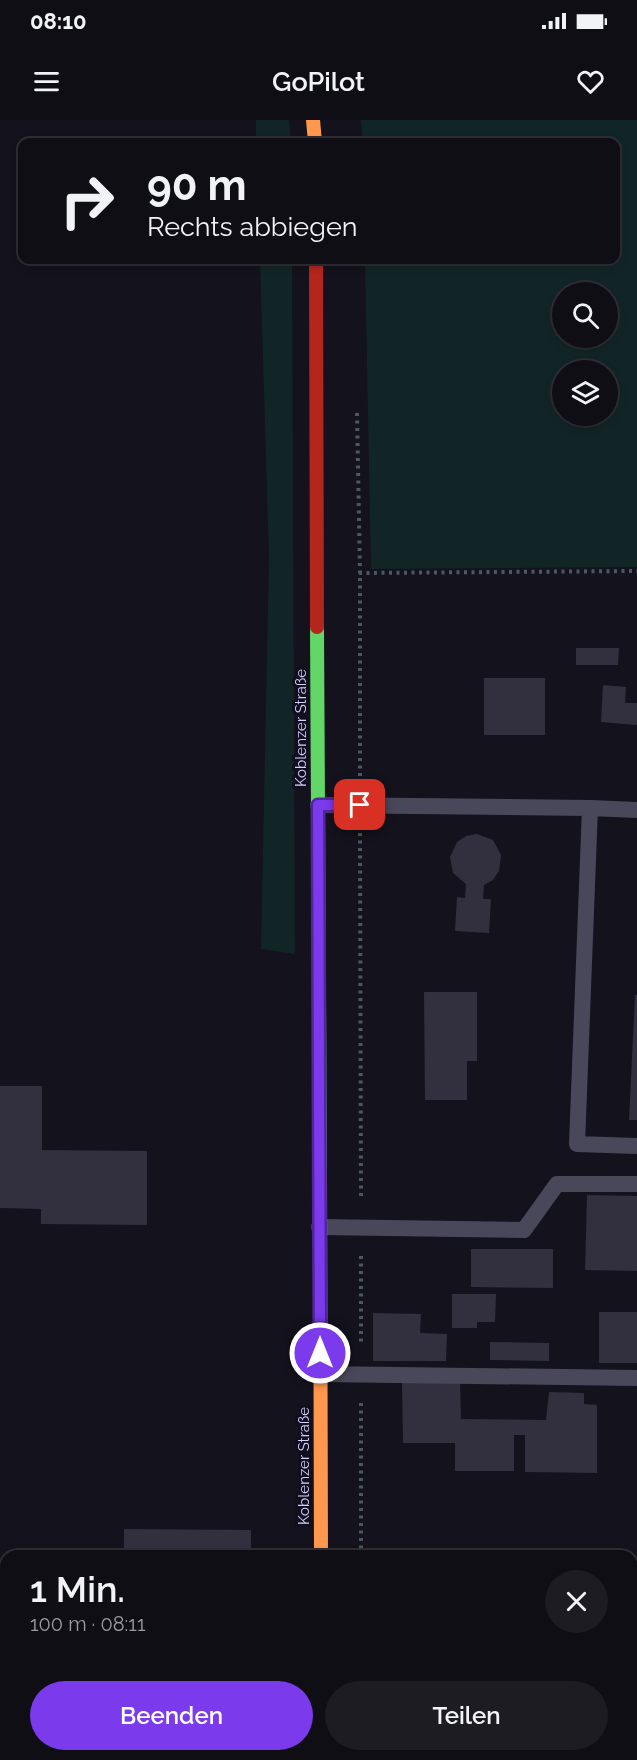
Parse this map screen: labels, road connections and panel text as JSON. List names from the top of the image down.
{
  "streets": {
    "main road": ["Koblenzer Straße"]
  },
  "page": {
    "status": "08:10",
    "header": "GoPilot",
    "turn": ["90 m", "Rechts abbiegen"],
    "heading": ["1 Min.", "100 m · 08:11"],
    "buttons": ["Beenden", "Teilen"]
  }
}
